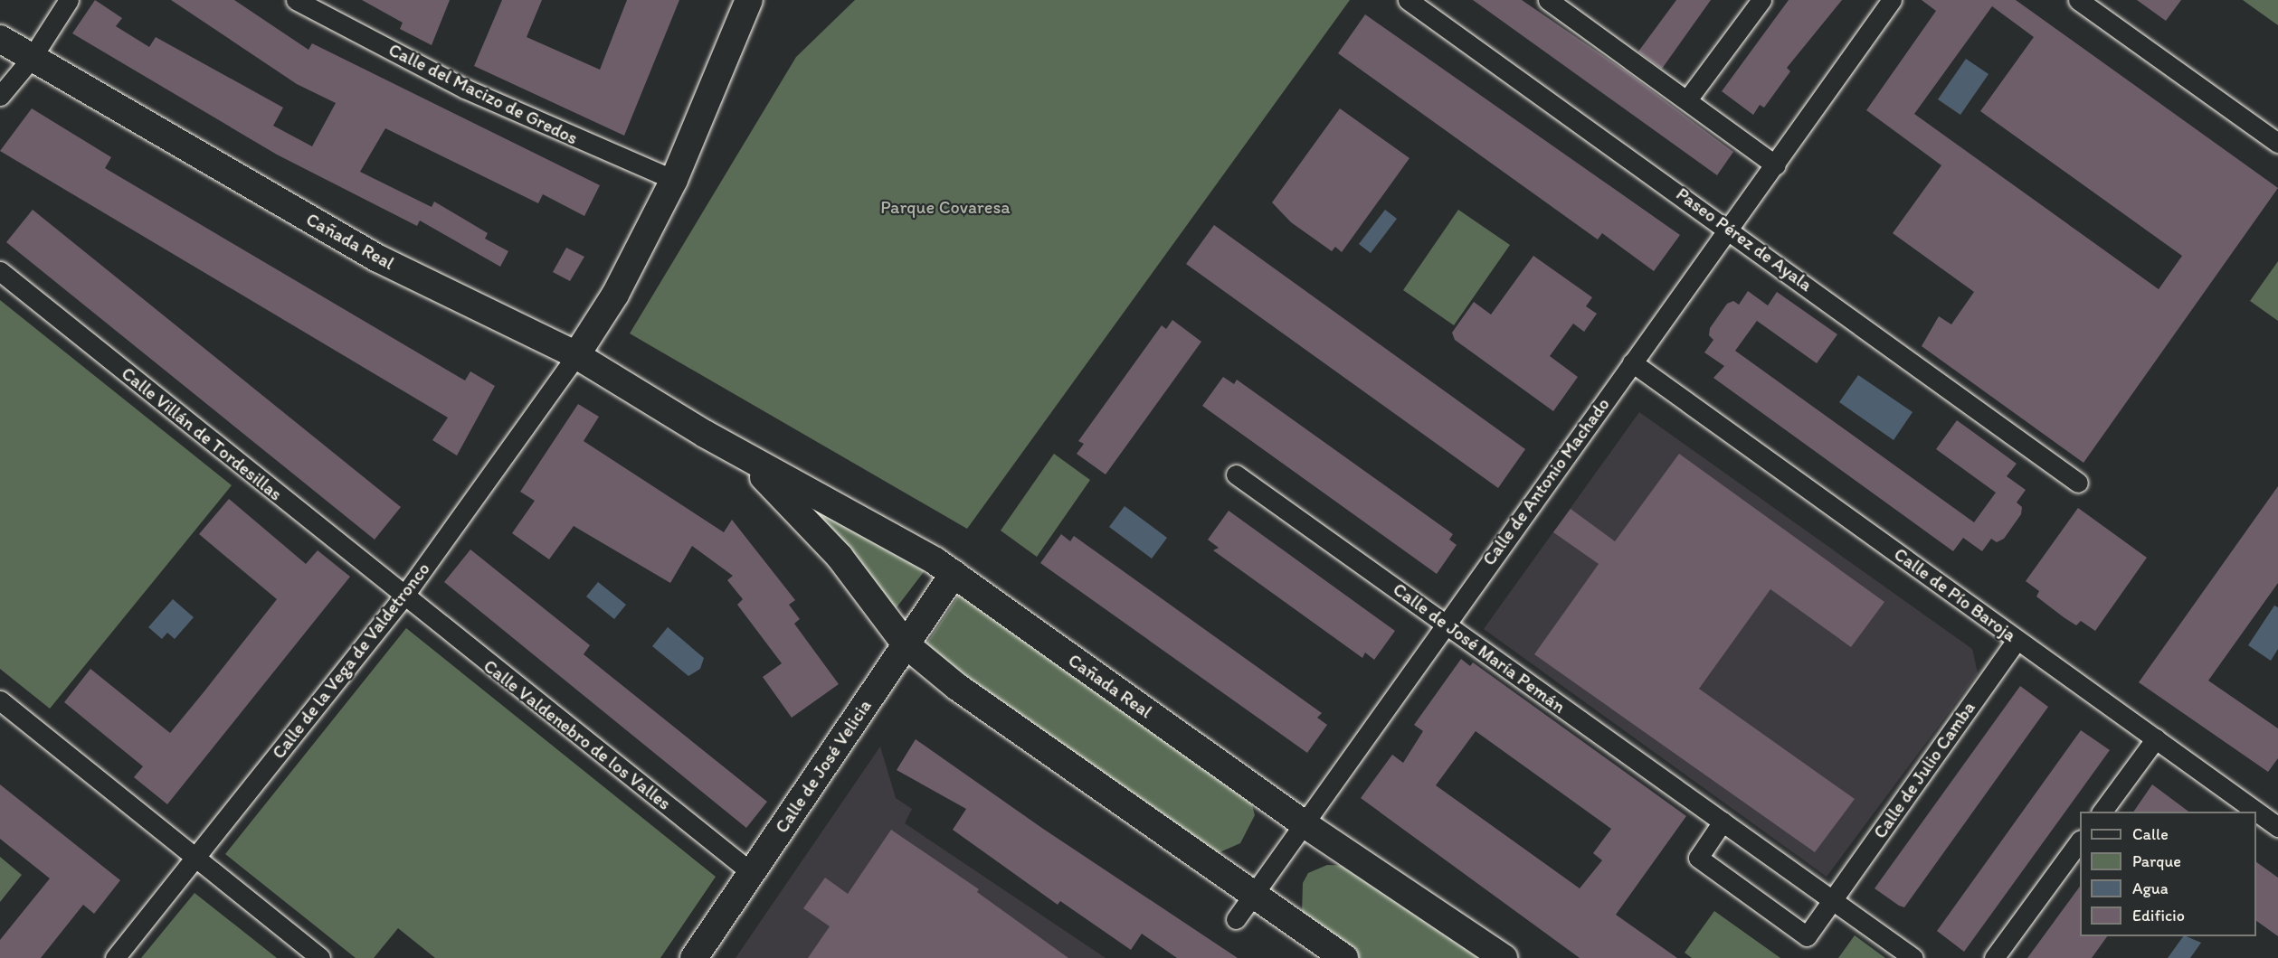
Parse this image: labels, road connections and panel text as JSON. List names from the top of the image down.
{
  "streets": {
    "street": [
      "Calle del Macizo de Gredos",
      "Paseo Pérez de Ayala",
      "Cañada Real",
      "Calle Villán de Tordesillas",
      "Calle de Antonio Machado",
      "Calle de Pío Baroja",
      "Calle de José María Pemán",
      "Calle de la Vega de Valdetronco",
      "Calle Valdenebro de los Valles",
      "Calle de José Velicia",
      "Calle de Julio Camba"
    ]
  },
  "crossings": [
    ["Paseo Pérez de Ayala", "Calle de Antonio Machado"],
    ["Cañada Real", "Calle de Antonio Machado"],
    ["Cañada Real", "Calle de la Vega de Valdetronco"],
    ["Cañada Real", "Calle de José Velicia"],
    ["Calle Villán de Tordesillas", "Calle de la Vega de Valdetronco"],
    ["Calle Villán de Tordesillas", "Calle Valdenebro de los Valles"],
    ["Calle de Antonio Machado", "Calle de Pío Baroja"],
    ["Calle de Antonio Machado", "Calle de José María Pemán"],
    ["Calle de Pío Baroja", "Calle de Julio Camba"],
    ["Calle de José María Pemán", "Calle de Julio Camba"],
    ["Calle de la Vega de Valdetronco", "Calle Valdenebro de los Valles"],
    ["Calle Valdenebro de los Valles", "Calle de José Velicia"]
  ],
  "parks": ["Parque Covaresa"],
  "legend": [
    "Calle",
    "Parque",
    "Agua",
    "Edificio"
  ]
}
